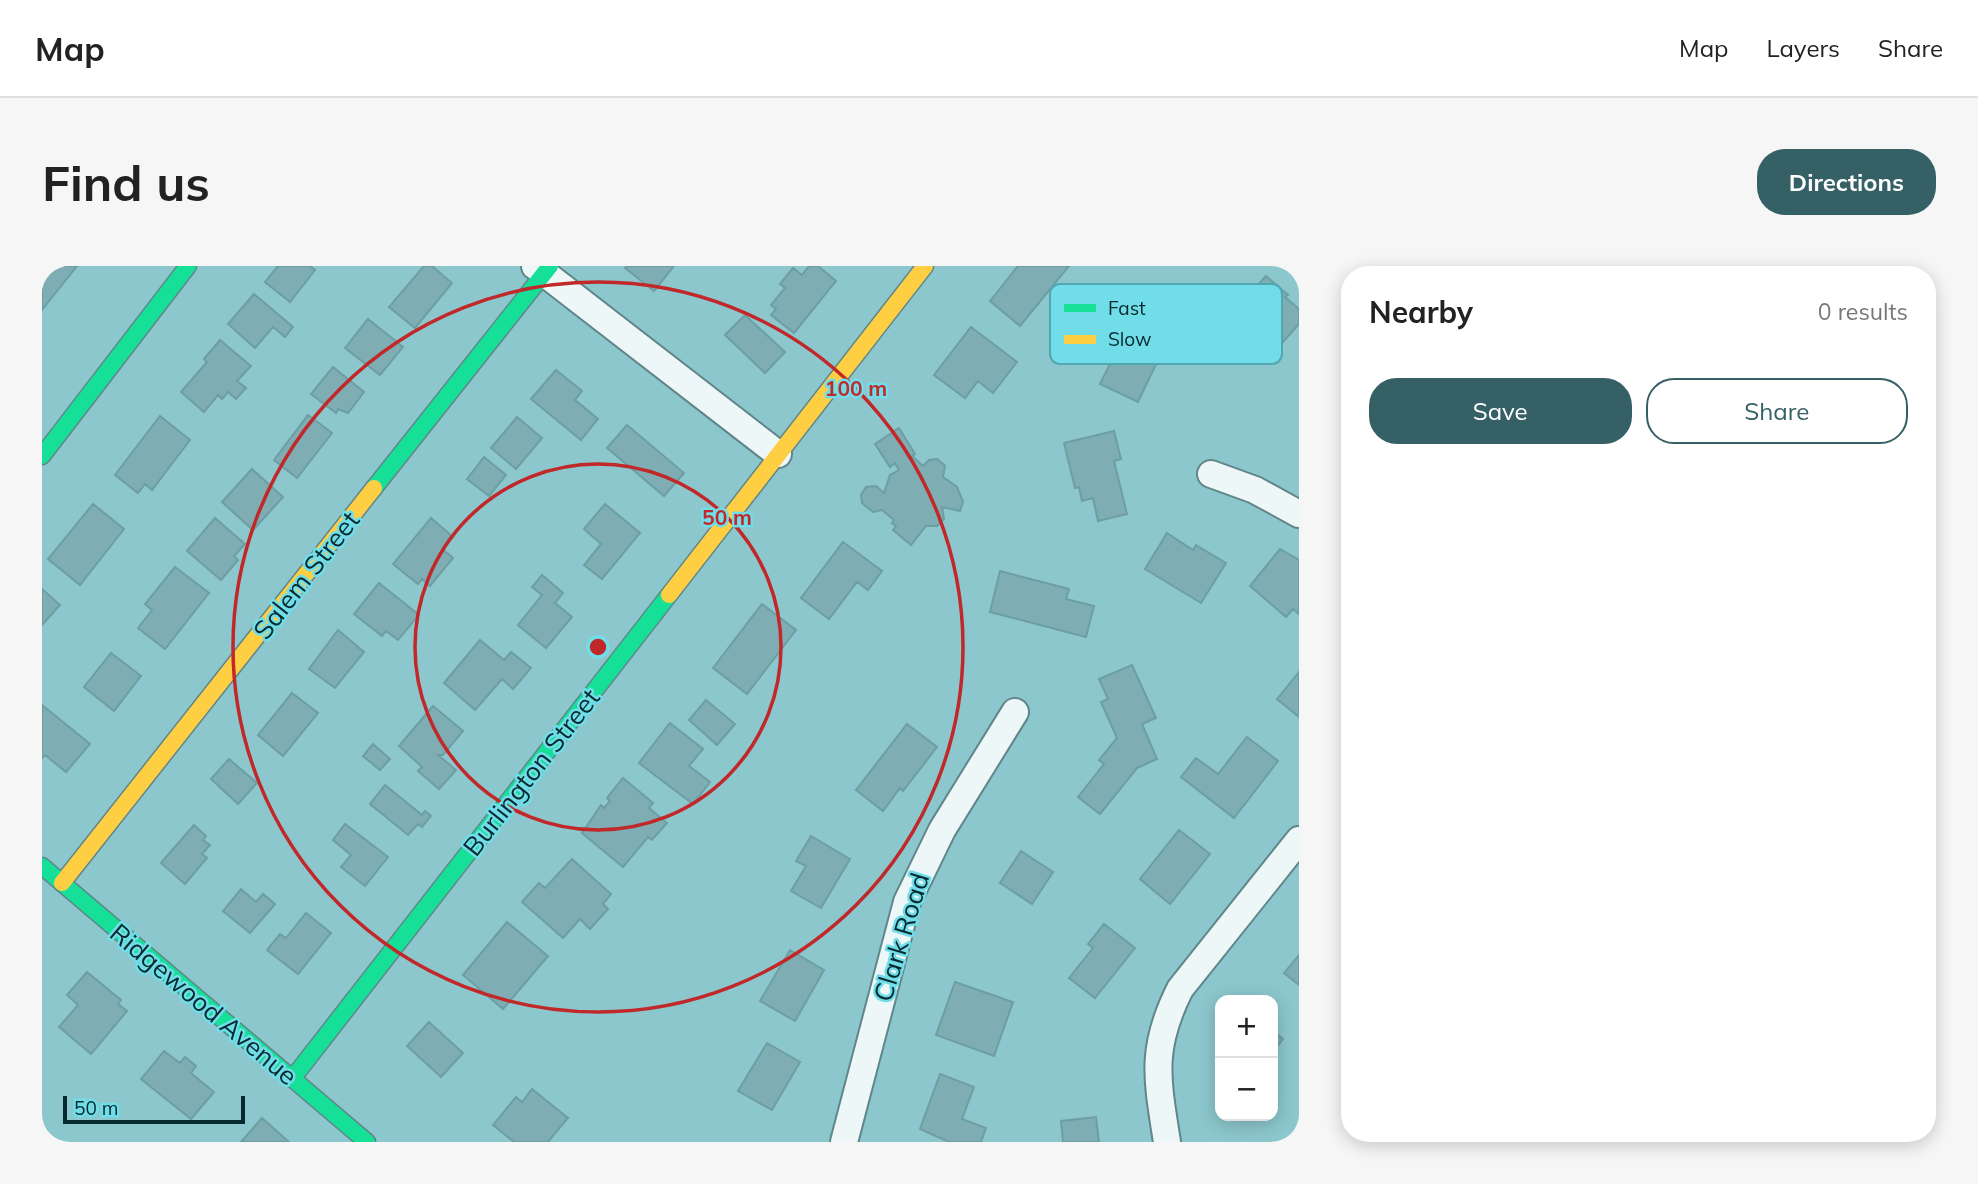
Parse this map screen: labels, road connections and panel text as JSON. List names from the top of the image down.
{
  "streets": {
    "street": [
      "Salem Street",
      "Burlington Street",
      "Clark Road",
      "Ridgewood Avenue"
    ]
  },
  "crossings": [
    ["Salem Street", "Ridgewood Avenue"],
    ["Burlington Street", "Ridgewood Avenue"]
  ],
  "legend": ["Fast", "Slow"],
  "scale_bar": "50 m",
  "page": {
    "header": "Map",
    "nav": ["Map", "Layers", "Share"],
    "buttons": [
      "Directions",
      ["Save", "Share"]
    ],
    "title": "Find us",
    "heading": ["Nearby", "0 results"],
    "map_buttons": ["+", "−"],
    "scale": "50 m"
  },
  "rings": ["100 m", "50 m"]
}
